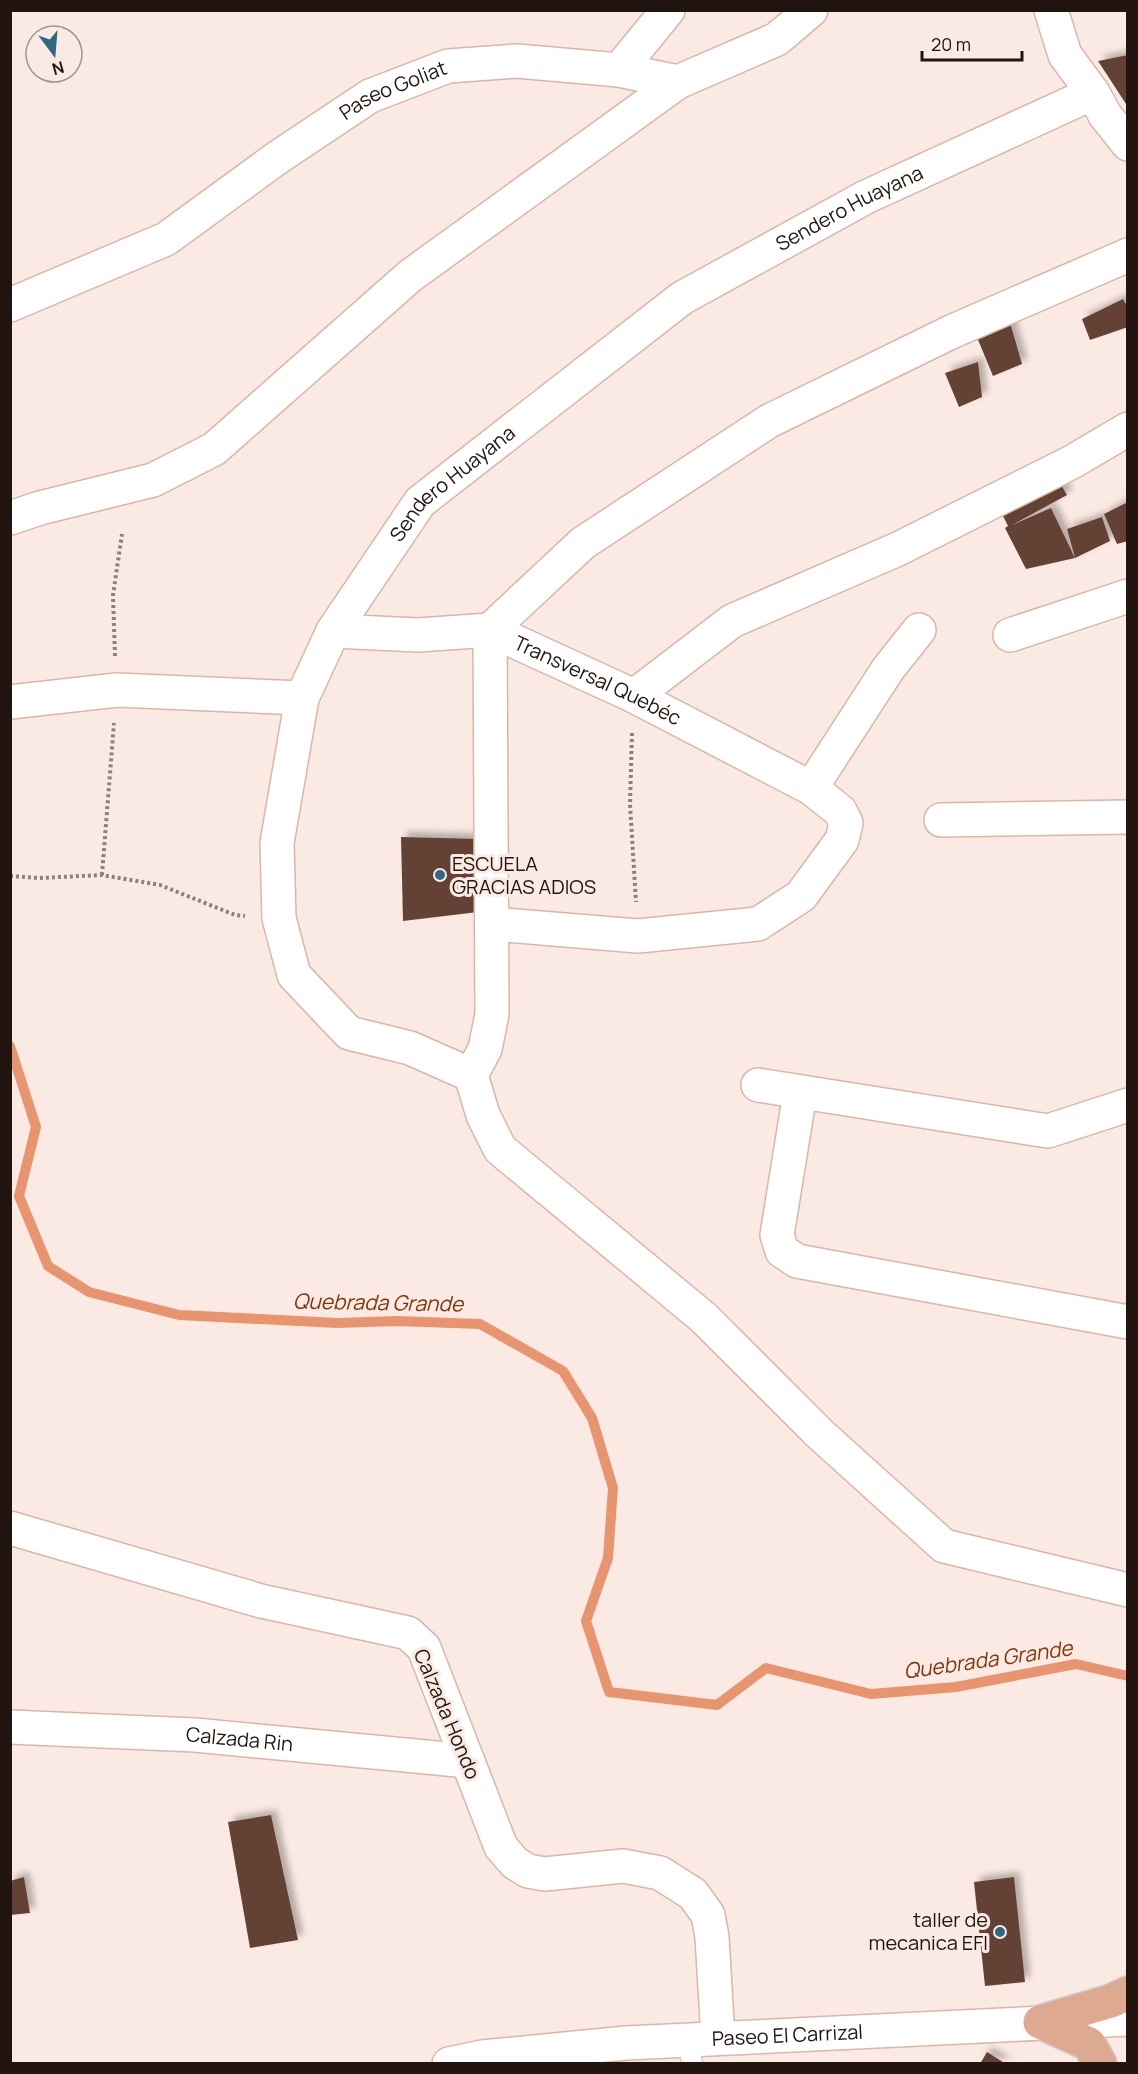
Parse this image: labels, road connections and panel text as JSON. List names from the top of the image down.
{
  "streets": {
    "street": [
      "Paseo Goliat",
      "Sendero Huayana",
      "Transversal Quebéc",
      "Calzada Hondo",
      "Calzada Rin",
      "Paseo El Carrizal"
    ]
  },
  "crossings": [
    ["Sendero Huayana", "Transversal Quebéc"],
    ["Calzada Hondo", "Calzada Rin"],
    ["Calzada Hondo", "Paseo El Carrizal"]
  ],
  "water": ["Quebrada Grande"],
  "places": ["ESCUELA GRACIAS ADIOS", "taller de mecanica EFI"],
  "scale_bar": "20 m",
  "north": "bottom"
}
